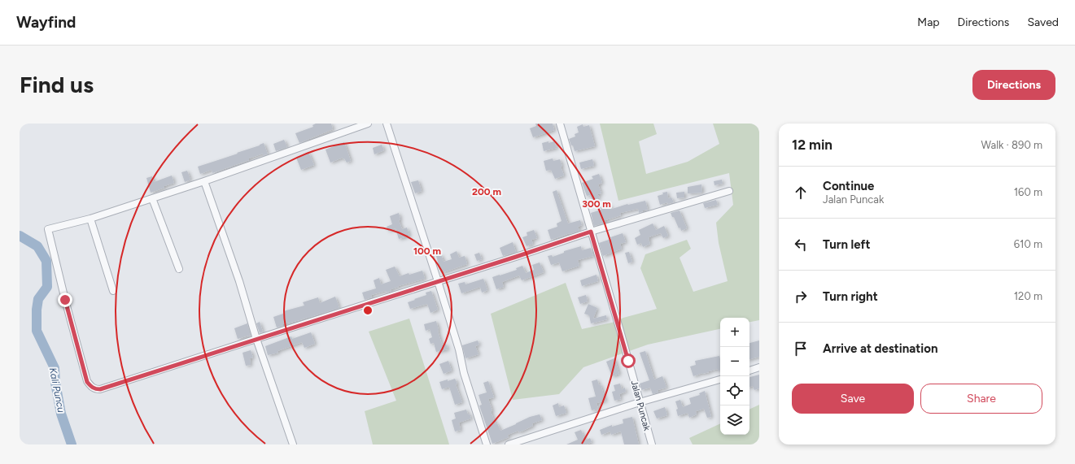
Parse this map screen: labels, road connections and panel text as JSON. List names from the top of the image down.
{
  "streets": {
    "street": ["Jalan Puncak"]
  },
  "water": ["Kali Puncu"],
  "page": {
    "header": "Wayfind",
    "nav": ["Map", "Directions", "Saved"],
    "buttons": [
      "Directions",
      ["Save", "Share"]
    ],
    "title": "Find us",
    "heading": ["12 min", "Walk · 890 m"],
    "list": [
      ["Continue", "Jalan Puncak", "160 m"],
      ["Turn left", "610 m"],
      ["Turn right", "120 m"],
      "Arrive at destination"
    ],
    "map_buttons": ["+", "−"]
  },
  "rings": ["200 m", "300 m", "100 m"]
}
